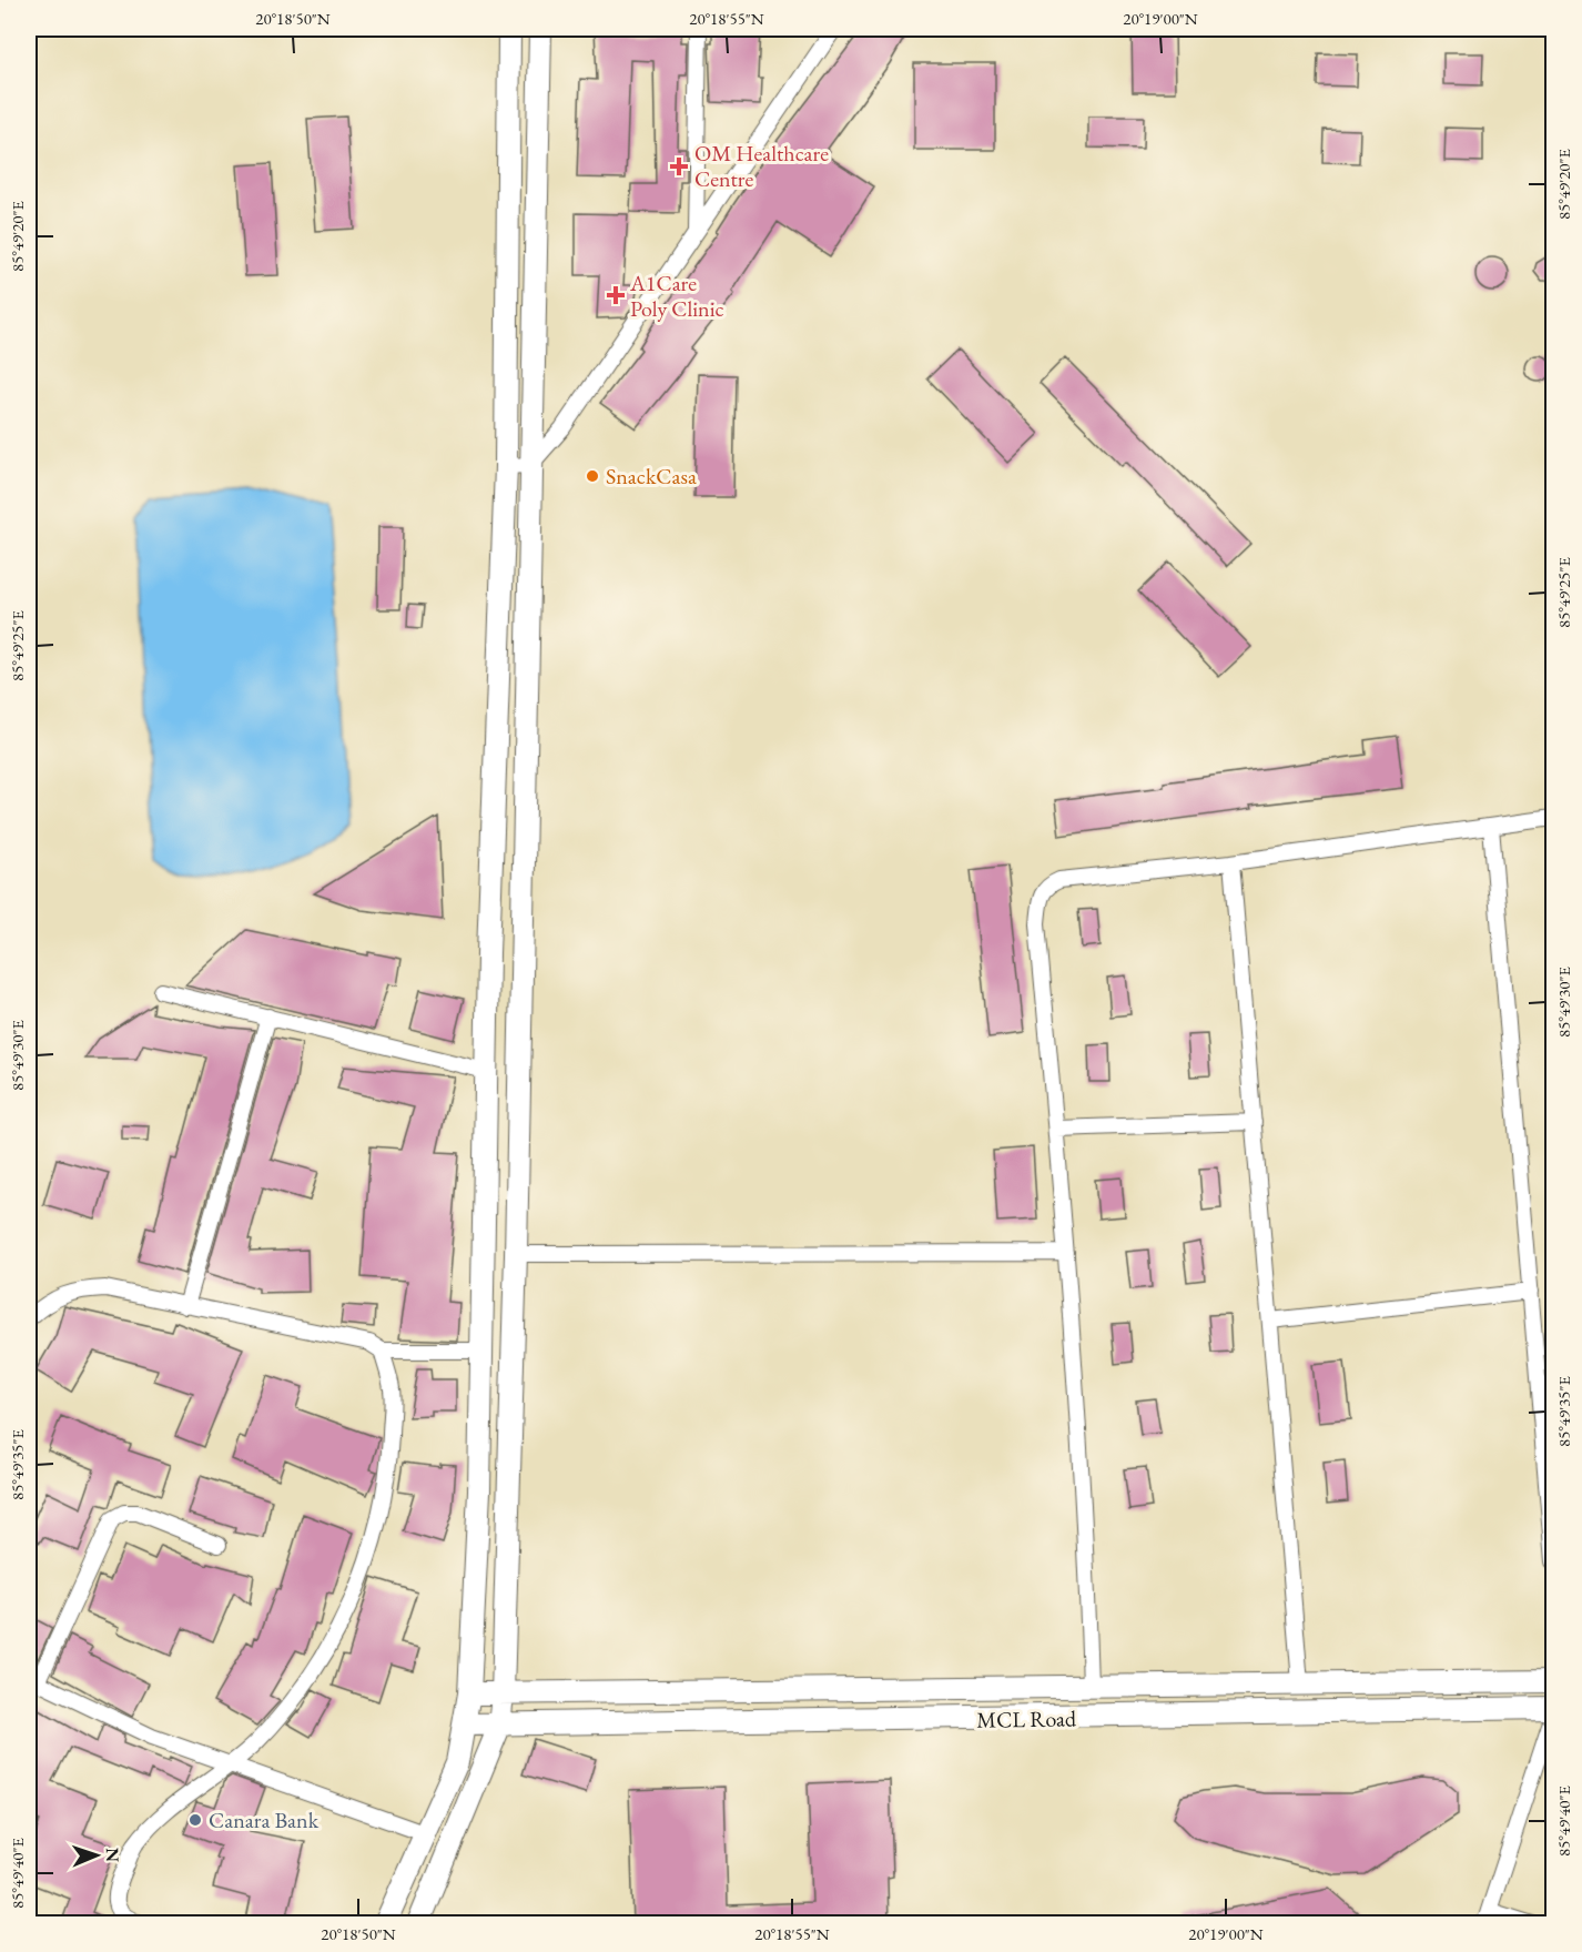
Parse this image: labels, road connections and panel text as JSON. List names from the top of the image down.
{
  "streets": {
    "main road": ["MCL Road"]
  },
  "places": {
    "health": ["OM Healthcare Centre", "A1Care Poly Clinic"],
    "other": ["SnackCasa", "Canara Bank"]
  },
  "north": "right",
  "coordinates": [
    "20°18'50\"N",
    "20°18'55\"N",
    "20°19'00\"N",
    "85°49'20\"E",
    "85°49'25\"E",
    "85°49'30\"E",
    "85°49'35\"E",
    "85°49'40\"E"
  ]
}
